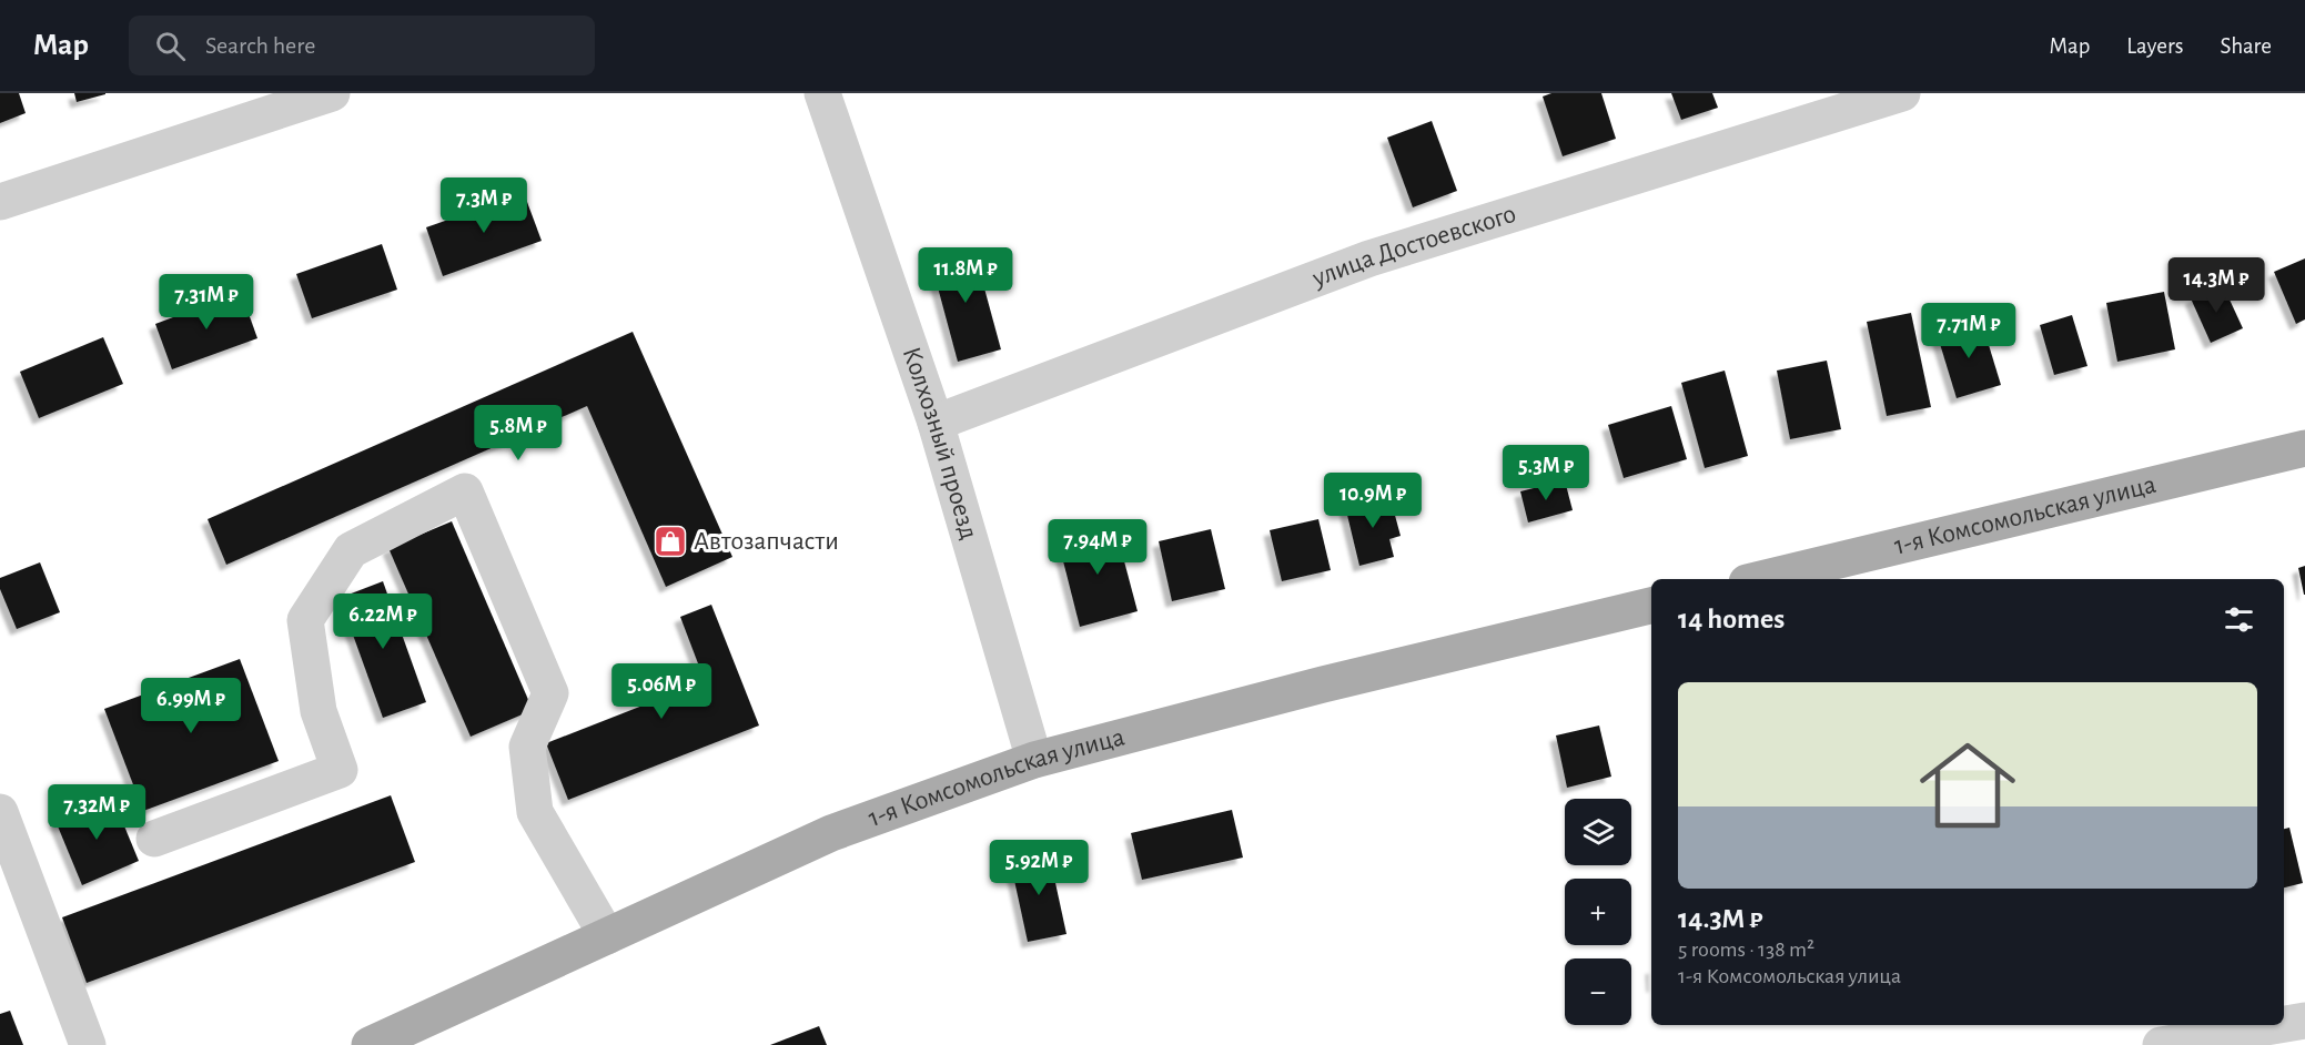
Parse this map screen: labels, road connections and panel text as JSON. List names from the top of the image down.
{
  "streets": {
    "main road": ["1-я Комсомольская улица"],
    "street": ["улица Достоевского", "Колхозный проезд"]
  },
  "crossings": [
    ["улица Достоевского", "Колхозный проезд"],
    ["Колхозный проезд", "1-я Комсомольская улица"]
  ],
  "places": {
    "shop": ["Автозапчасти"]
  },
  "page": {
    "header": "Map",
    "search": "Search here",
    "nav": ["Map", "Layers", "Share"],
    "price": [
      "7.3M ₽",
      "11.8M ₽",
      "14.3M ₽",
      "7.31M ₽",
      "7.71M ₽",
      "5.8M ₽",
      "5.3M ₽",
      "10.9M ₽",
      "7.94M ₽",
      "6.22M ₽",
      "5.06M ₽",
      "6.99M ₽",
      "7.32M ₽",
      "5.92M ₽"
    ],
    "heading": "14 homes",
    "list": [
      {
        "name": "14.3M ₽",
        "note": "5 rooms · 138 m² · 1-я Комсомольская улица"
      }
    ],
    "map_buttons": ["+", "−"]
  }
}
